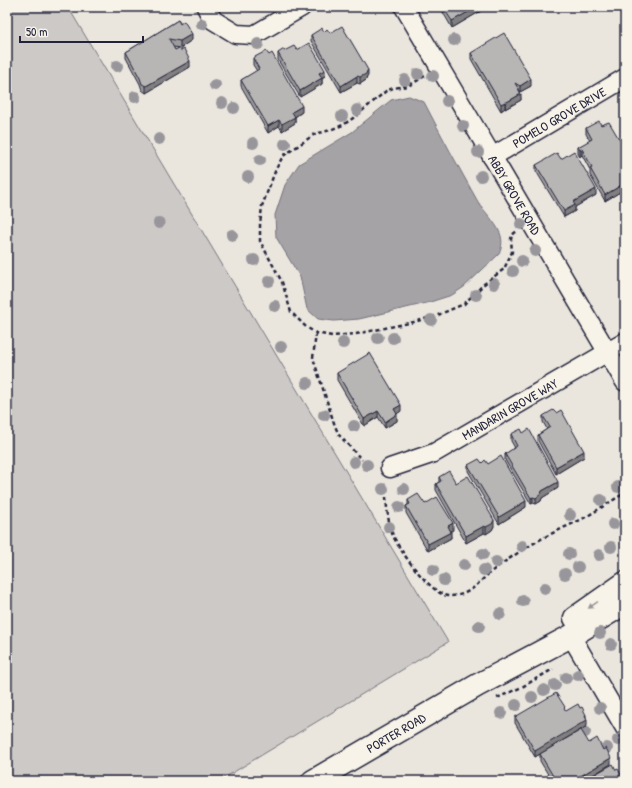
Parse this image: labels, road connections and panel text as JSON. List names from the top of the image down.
{
  "streets": {
    "main road": ["PORTER ROAD"],
    "street": ["POMELO GROVE DRIVE", "ABBY GROVE ROAD", "MANDARIN GROVE WAY"]
  },
  "crossings": [
    ["POMELO GROVE DRIVE", "ABBY GROVE ROAD"],
    ["ABBY GROVE ROAD", "MANDARIN GROVE WAY"]
  ],
  "scale_bar": "50 m"
}
